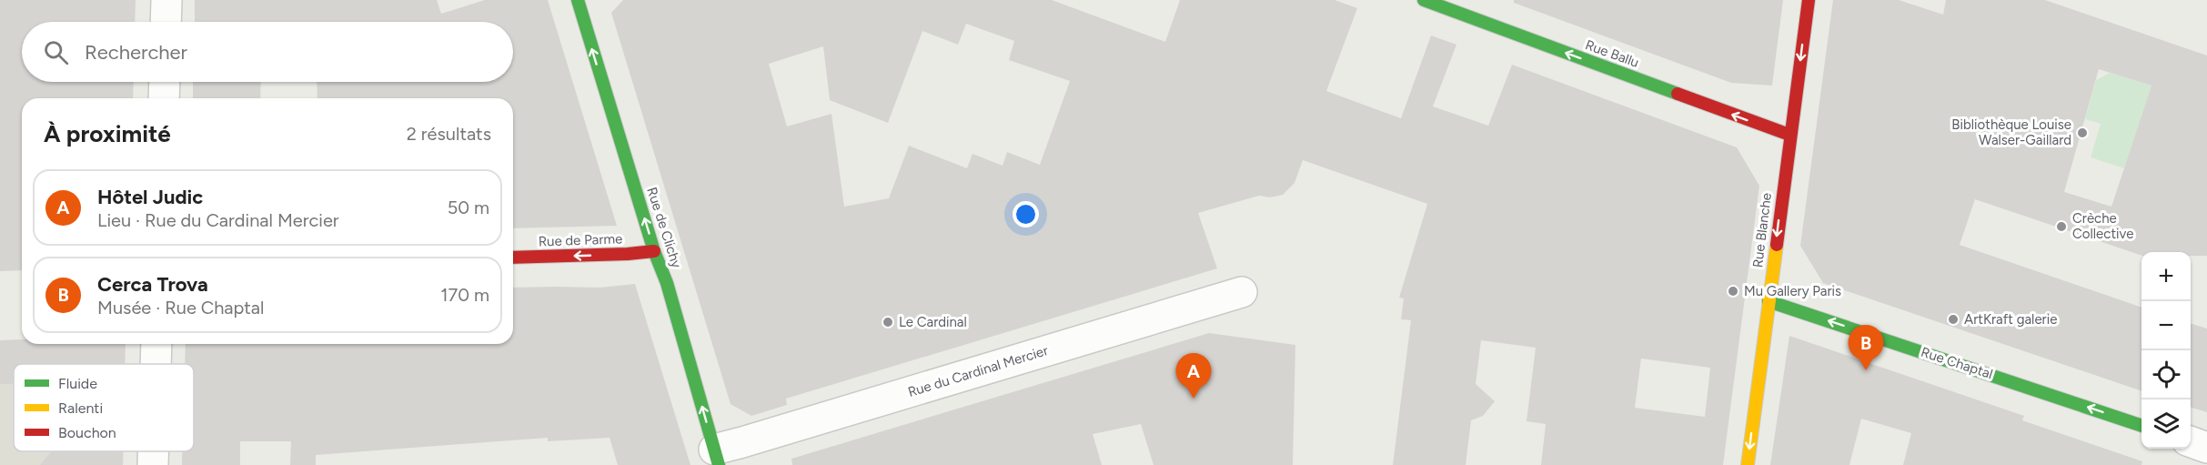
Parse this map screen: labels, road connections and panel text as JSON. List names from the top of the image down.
{
  "streets": {
    "street": [
      "Rue Ballu",
      "Rue de Clichy",
      "Rue Blanche",
      "Rue de Parme",
      "Rue Chaptal",
      "Rue du Cardinal Mercier"
    ]
  },
  "crossings": [
    ["Rue Ballu", "Rue Blanche"],
    ["Rue de Clichy", "Rue de Parme"],
    ["Rue de Clichy", "Rue du Cardinal Mercier"],
    ["Rue Blanche", "Rue Chaptal"]
  ],
  "one_way": [
    "Rue Ballu",
    "Rue de Clichy",
    "Rue Blanche",
    "Rue de Parme",
    "Rue Chaptal"
  ],
  "places": [
    "Bibliothèque Louise Walser-Gaillard",
    "Crèche Collective",
    "Mu Gallery Paris",
    "ArtKraft galerie",
    "Le Cardinal"
  ],
  "legend": ["Fluide", "Ralenti", "Bouchon"],
  "page": {
    "search": "Rechercher",
    "heading": ["À proximité", "2 résultats"],
    "list": [
      {
        "mark": "A",
        "name": "Hôtel Judic",
        "note": "Lieu · Rue du Cardinal Mercier",
        "value": "50 m"
      },
      {
        "mark": "B",
        "name": "Cerca Trova",
        "note": "Musée · Rue Chaptal",
        "value": "170 m"
      }
    ],
    "map_buttons": ["+", "−"],
    "pins": ["B", "A"]
  }
}
